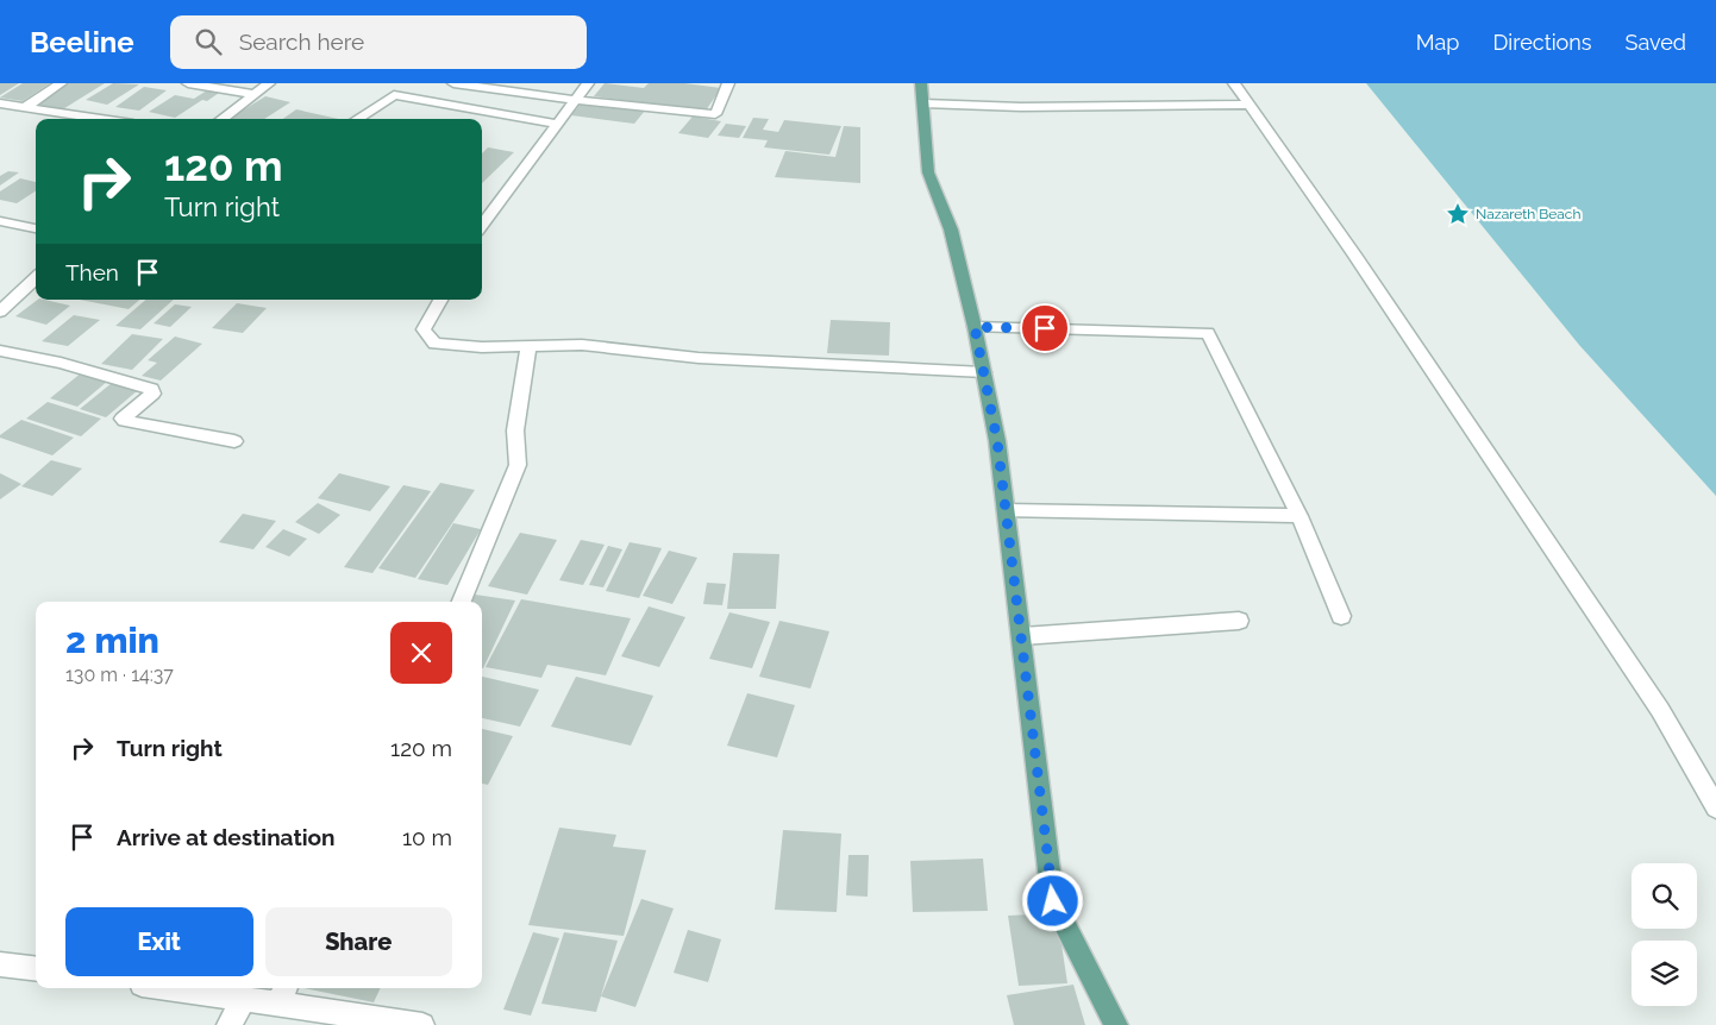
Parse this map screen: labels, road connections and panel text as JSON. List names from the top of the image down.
{
  "places": {
    "place": ["Nazareth Beach"]
  },
  "page": {
    "header": "Beeline",
    "search": "Search here",
    "nav": ["Map", "Directions", "Saved"],
    "turn": ["120 m", "Turn right"],
    "then": "Then",
    "heading": ["2 min", "130 m · 14:37"],
    "list": [
      {
        "name": "Turn right",
        "value": "120 m"
      },
      {
        "name": "Arrive at destination",
        "value": "10 m"
      }
    ],
    "buttons": ["Exit", "Share"]
  }
}
